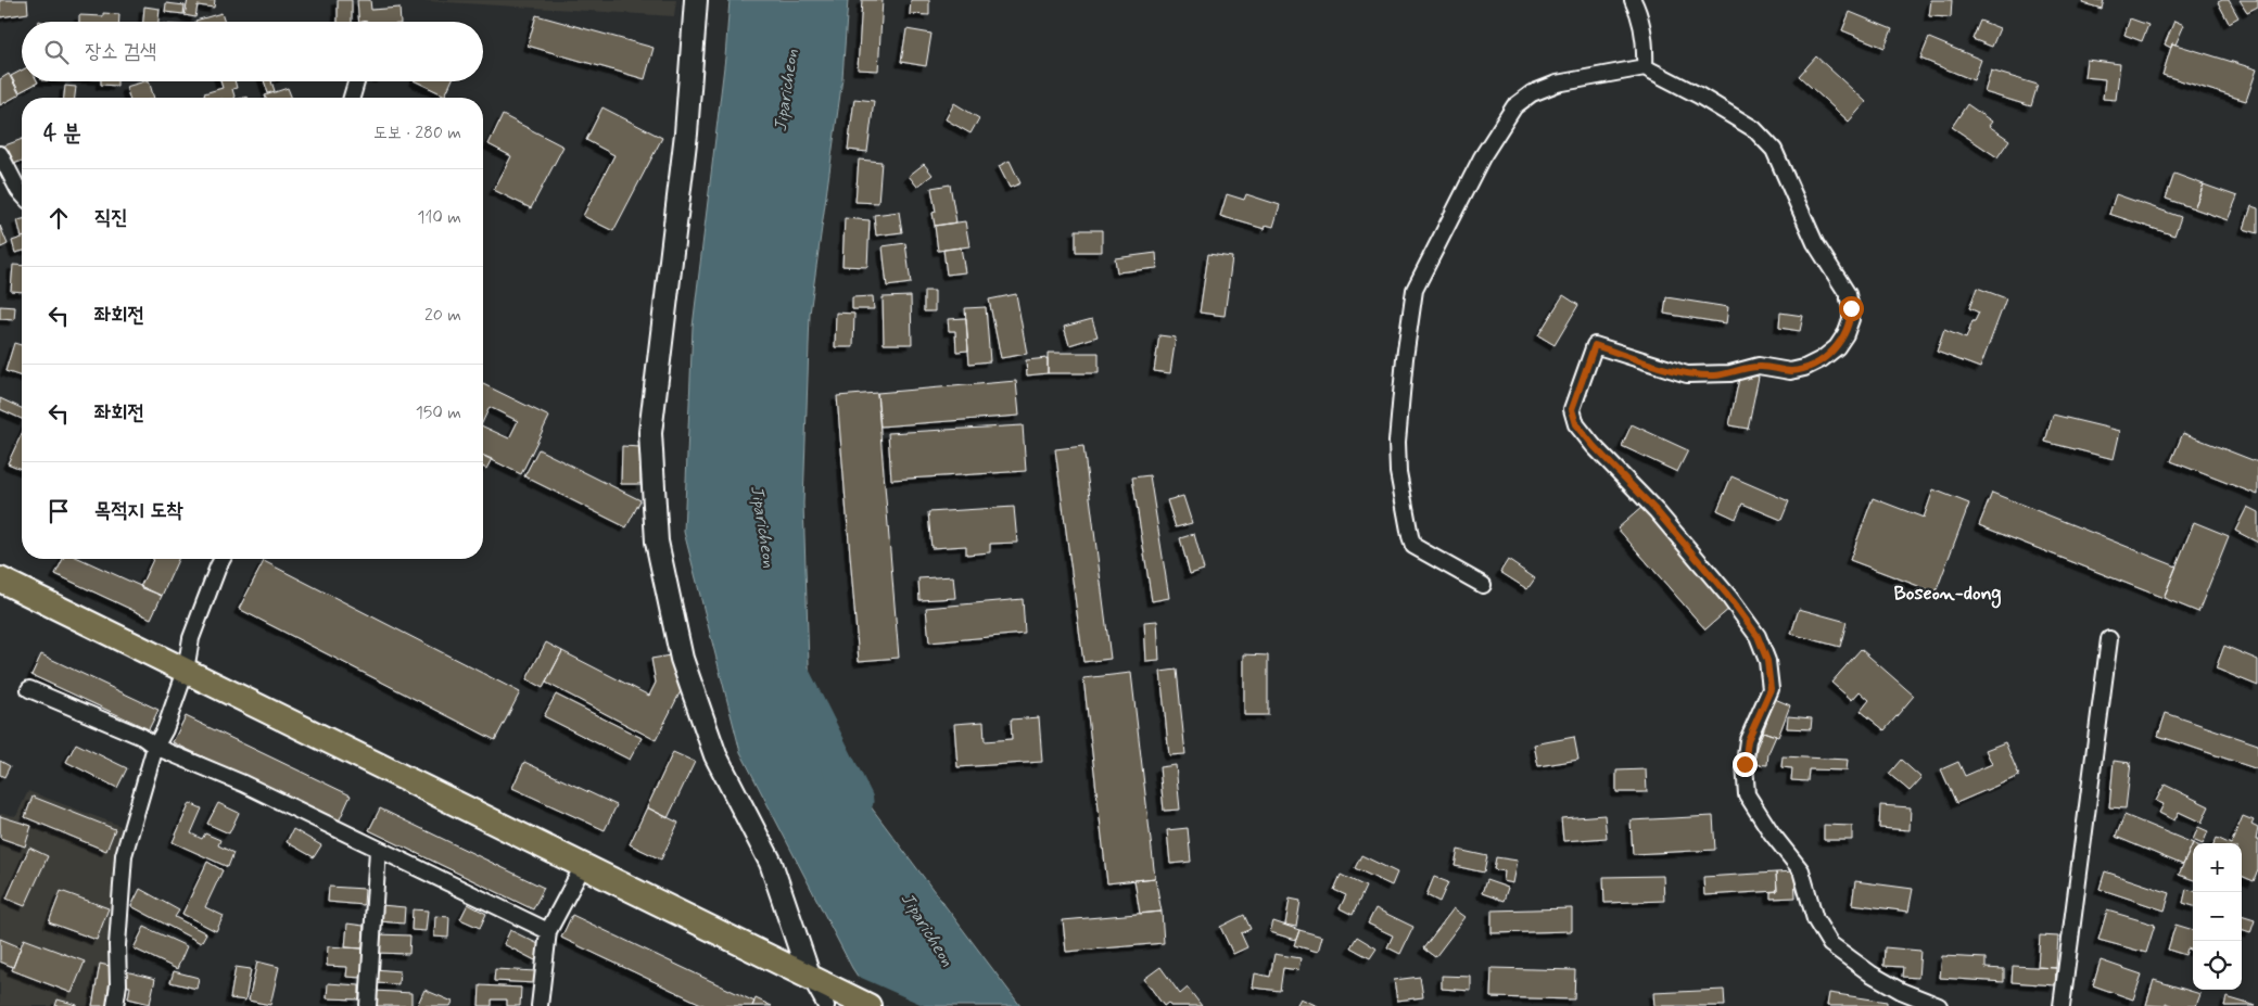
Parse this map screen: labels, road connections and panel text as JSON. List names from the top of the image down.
{
  "districts": ["Boseon-dong"],
  "water": ["Jiparicheon"],
  "page": {
    "search": "장소 검색",
    "heading": ["4 분", "도보 · 280 m"],
    "list": [
      ["직진", "110 m"],
      ["좌회전", "20 m"],
      ["좌회전", "150 m"],
      "목적지 도착"
    ],
    "map_buttons": ["+", "−"]
  }
}
